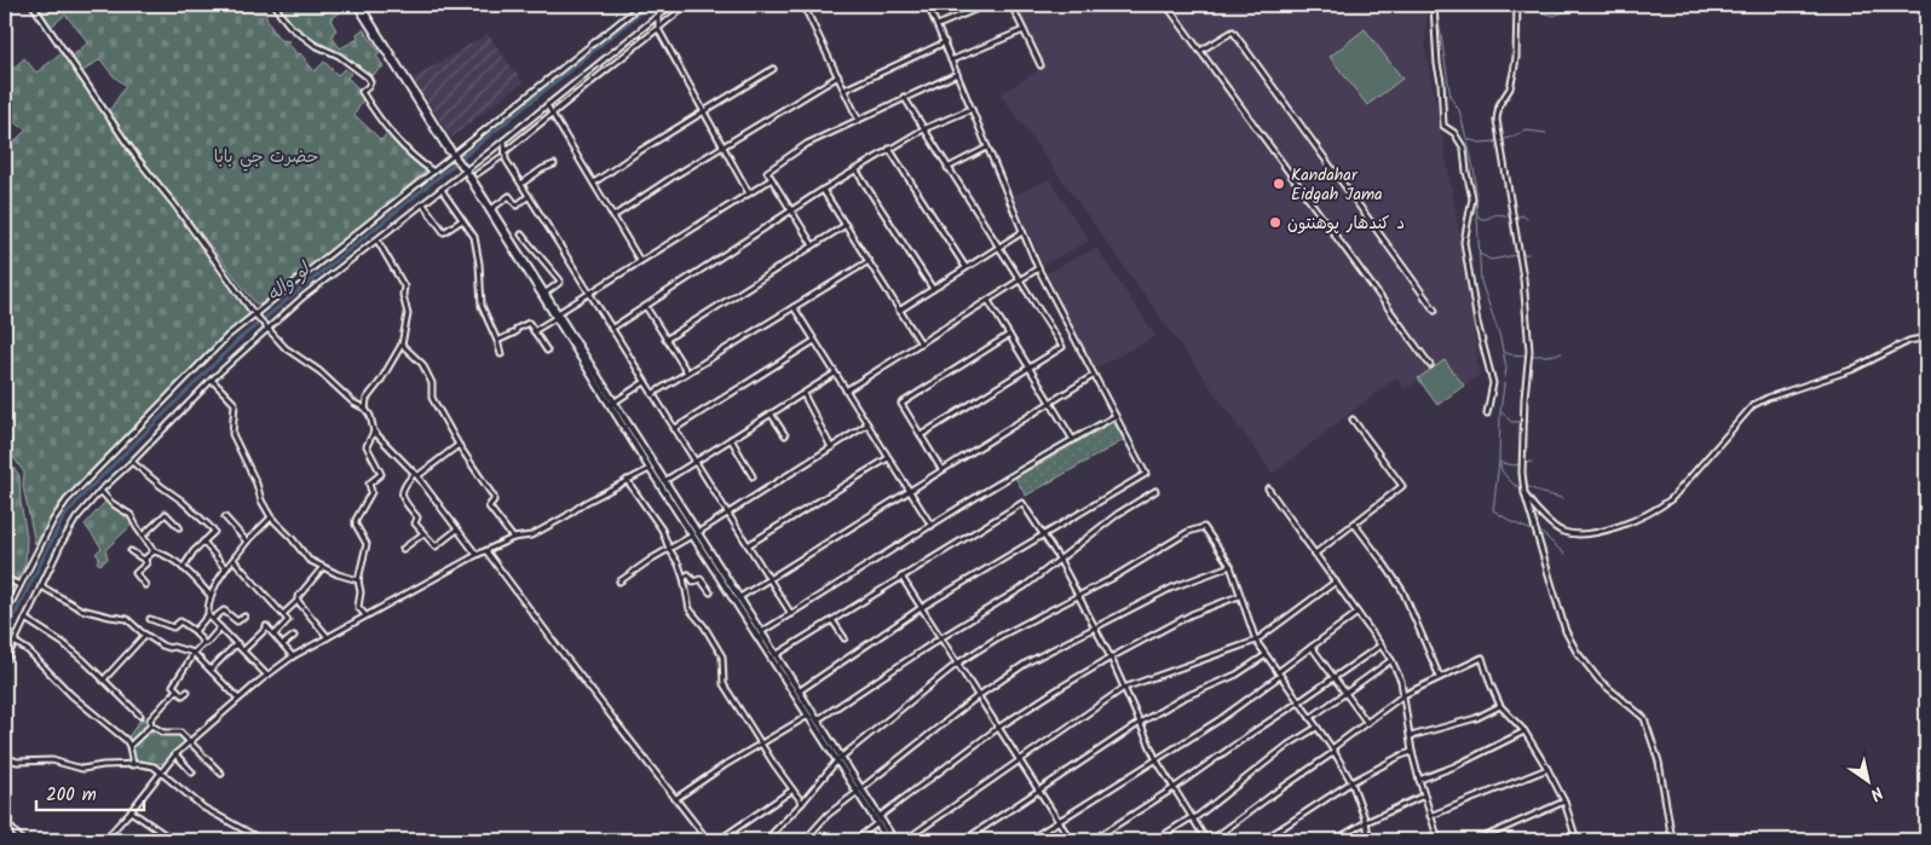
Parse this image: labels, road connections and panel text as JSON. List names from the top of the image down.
{
  "water": ["لو واله"],
  "parks": ["حضرت جي بابا"],
  "places": ["Kandahar Eidgah Jama", "د کندهار پوهنتون"],
  "scale_bar": "200 m",
  "north": "bottom right"
}
